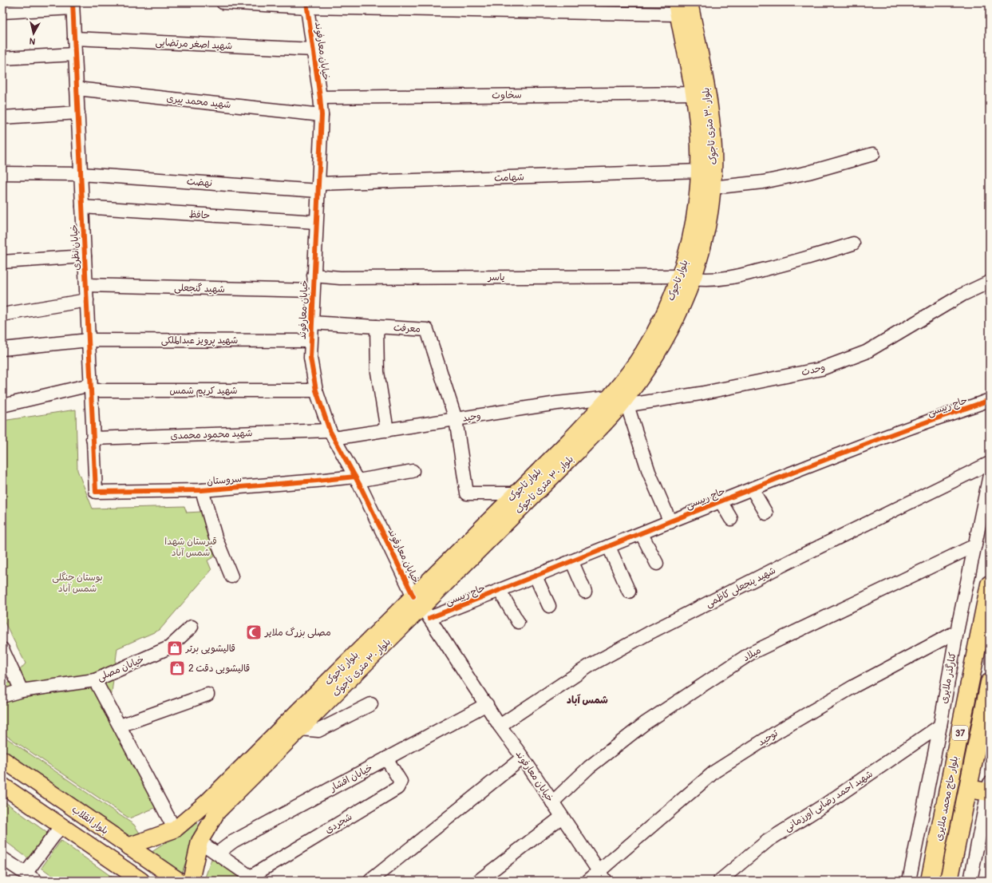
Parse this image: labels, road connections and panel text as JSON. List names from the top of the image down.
{
  "streets": {
    "highway": ["37", "بلوار حاج محمد ملایری"],
    "main road": ["بلوار ۳۰ متری تاجوک", "بلوار تاجوک", "بلوار انقلاب"],
    "street": [
      "شهید اصغر مرتضایی",
      "خیابان معارفوند",
      "سخاوت",
      "شهید محمد پیری",
      "شهامت",
      "نهضت",
      "حافظ",
      "خیابان نظری",
      "یاسر",
      "شهید گنجعلی",
      "معرفت",
      "شهید پرویز عبدالملکی",
      "وحدت",
      "شهید کریم شمس",
      "حاج رییسی",
      "وحید",
      "شهید محمود محمدی",
      "سروستان",
      "شهید پنجعلی کاظمی",
      "میلاد",
      "خیابان مصلی",
      "کنارگذر ملایری",
      "توحید",
      "خیابان افشار",
      "شهید احمد رضایی اورزمانی",
      "شجردی"
    ]
  },
  "crossings": [
    ["شهید اصغر مرتضایی", "خیابان معارفوند"],
    ["شهید اصغر مرتضایی", "خیابان نظری"],
    ["خیابان معارفوند", "سخاوت"],
    ["خیابان معارفوند", "شهید محمد پیری"],
    ["خیابان معارفوند", "بلوار ۳۰ متری تاجوک"],
    ["خیابان معارفوند", "شهامت"],
    ["خیابان معارفوند", "نهضت"],
    ["خیابان معارفوند", "حافظ"],
    ["خیابان معارفوند", "یاسر"],
    ["خیابان معارفوند", "بلوار تاجوک"],
    ["خیابان معارفوند", "شهید گنجعلی"],
    ["خیابان معارفوند", "معرفت"],
    ["خیابان معارفوند", "شهید پرویز عبدالملکی"],
    ["خیابان معارفوند", "شهید کریم شمس"],
    ["خیابان معارفوند", "حاج رییسی"],
    ["خیابان معارفوند", "وحید"],
    ["خیابان معارفوند", "شهید محمود محمدی"],
    ["خیابان معارفوند", "سروستان"],
    ["خیابان معارفوند", "شهید پنجعلی کاظمی"],
    ["خیابان معارفوند", "میلاد"],
    ["خیابان معارفوند", "توحید"],
    ["خیابان معارفوند", "خیابان افشار"],
    ["سخاوت", "بلوار تاجوک"],
    ["شهید محمد پیری", "خیابان نظری"],
    ["بلوار ۳۰ متری تاجوک", "یاسر"],
    ["بلوار ۳۰ متری تاجوک", "بلوار تاجوک"],
    ["بلوار ۳۰ متری تاجوک", "وحدت"],
    ["بلوار ۳۰ متری تاجوک", "حاج رییسی"],
    ["بلوار ۳۰ متری تاجوک", "وحید"],
    ["شهامت", "نهضت"],
    ["شهامت", "بلوار تاجوک"],
    ["نهضت", "خیابان نظری"],
    ["حافظ", "خیابان نظری"],
    ["خیابان نظری", "شهید گنجعلی"],
    ["خیابان نظری", "شهید پرویز عبدالملکی"],
    ["خیابان نظری", "شهید کریم شمس"],
    ["خیابان نظری", "شهید محمود محمدی"],
    ["خیابان نظری", "سروستان"],
    ["یاسر", "بلوار تاجوک"],
    ["بلوار تاجوک", "وحدت"],
    ["بلوار تاجوک", "حاج رییسی"],
    ["بلوار تاجوک", "وحید"],
    ["بلوار تاجوک", "بلوار انقلاب"],
    ["معرفت", "وحید"],
    ["وحدت", "وحید"],
    ["وحید", "شهید محمود محمدی"],
    ["میلاد", "کنارگذر ملایری"],
    ["کنارگذر ملایری", "توحید"],
    ["کنارگذر ملایری", "شهید احمد رضایی اورزمانی"],
    ["خیابان افشار", "شجردی"]
  ],
  "districts": ["شمس آباد"],
  "parks": ["قبرستان شهدا شمس آباد", "بوستان جنگلی شمس آباد"],
  "places": {
    "mosque": ["مصلی بزرگ ملایر"],
    "shop": ["قالیشویی برتر", "قالیشویی دقت 2"]
  },
  "north": "bottom"
}
